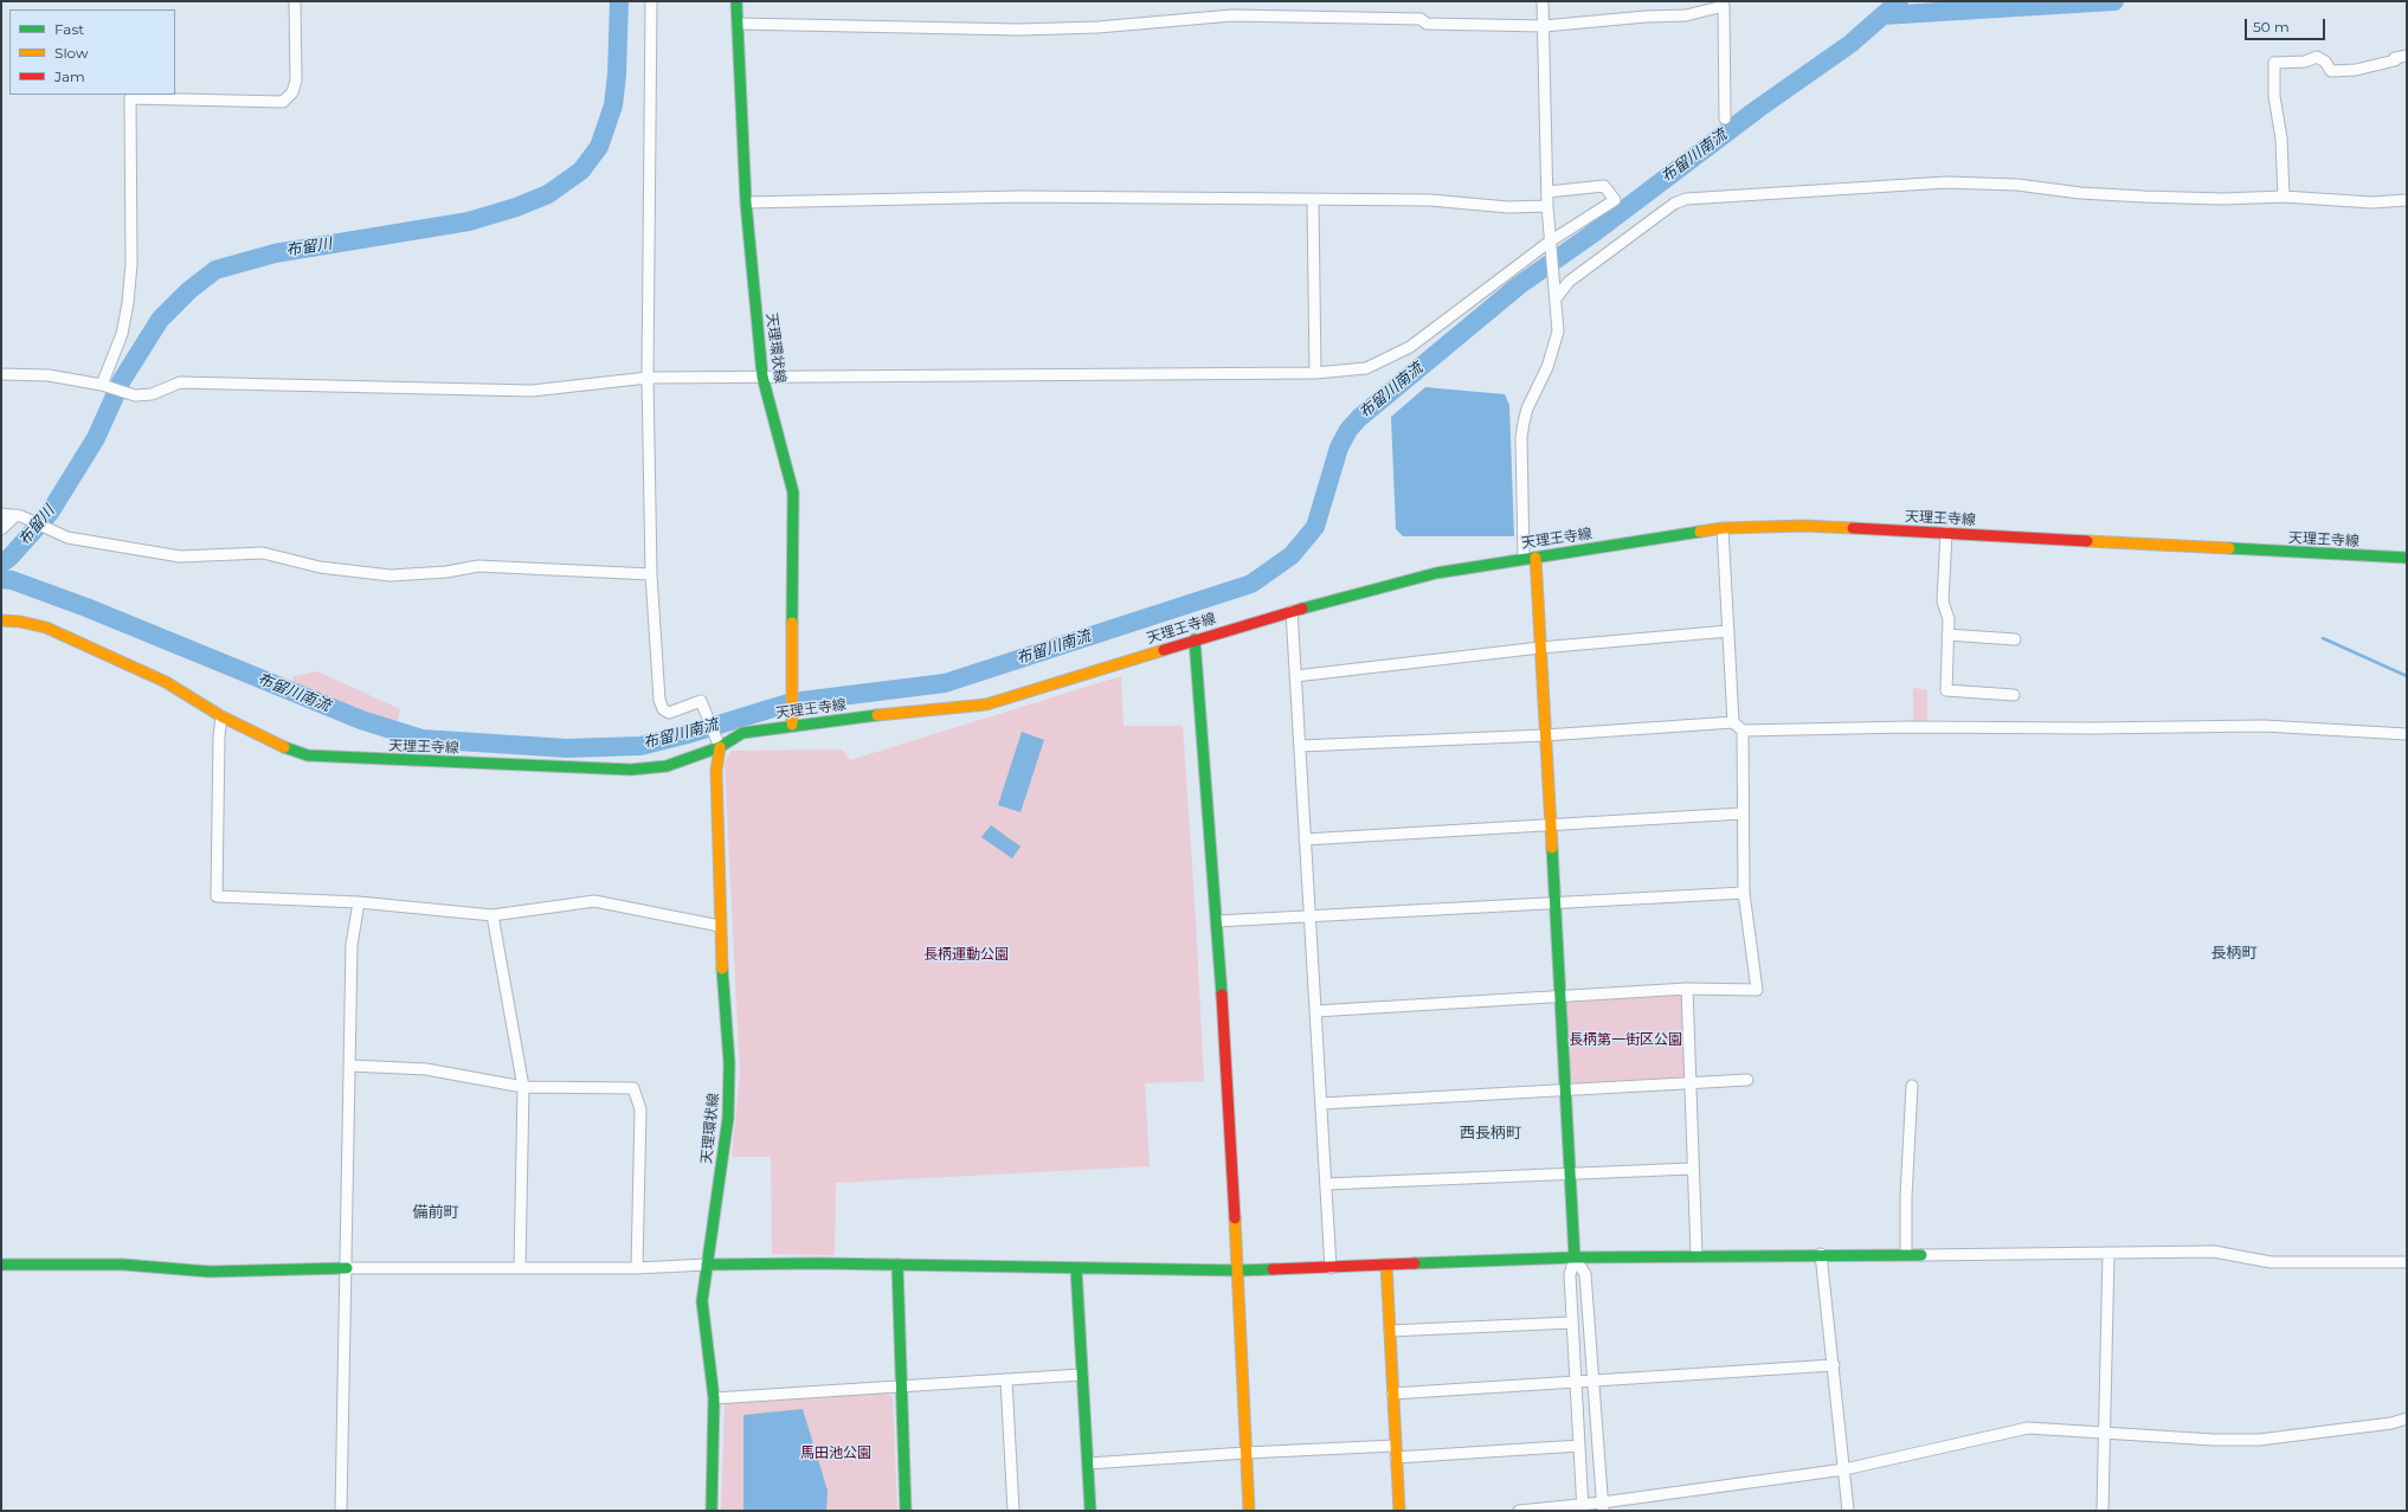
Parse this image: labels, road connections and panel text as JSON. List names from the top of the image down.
{
  "streets": {
    "main road": ["天理環状線", "天理王寺線"]
  },
  "crossings": [
    ["天理環状線", "天理王寺線"]
  ],
  "districts": ["長柄町", "西長柄町", "備前町"],
  "water": ["布留川南流", "布留川"],
  "parks": ["長柄運動公園", "長柄第一街区公園", "馬田池公園"],
  "legend": ["Fast", "Slow", "Jam"],
  "scale_bar": "50 m"
}
